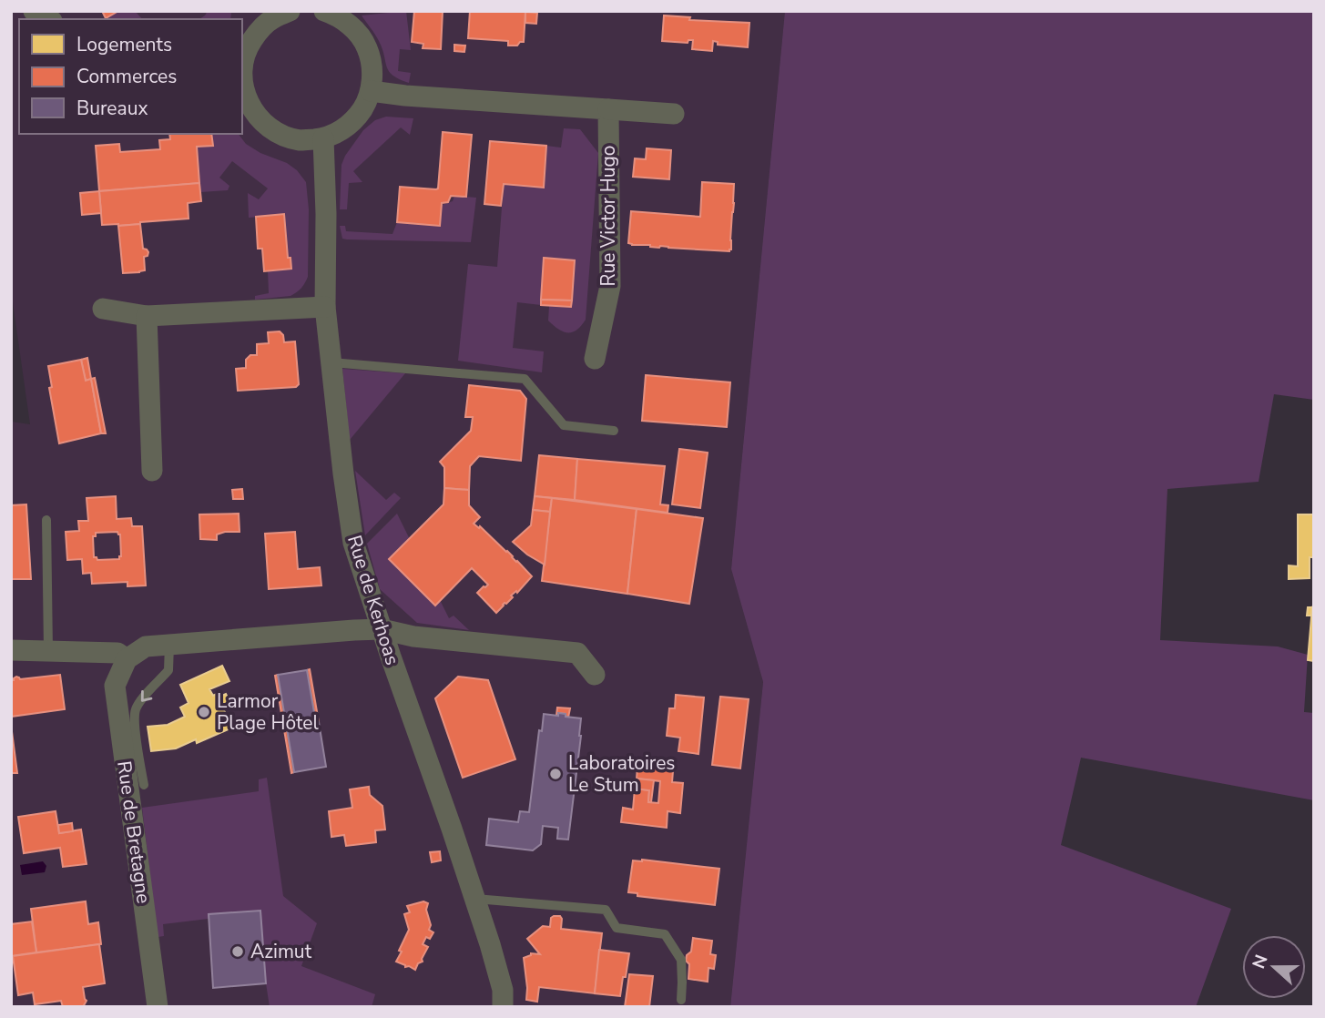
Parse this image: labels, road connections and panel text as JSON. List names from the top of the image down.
{
  "streets": {
    "street": ["Rue Victor Hugo", "Rue de Kerhoas", "Rue de Bretagne"]
  },
  "places": ["Larmor Plage Hôtel", "Laboratoires Le Stum", "Azimut"],
  "legend": ["Logements", "Commerces", "Bureaux"],
  "north": "left"
}
